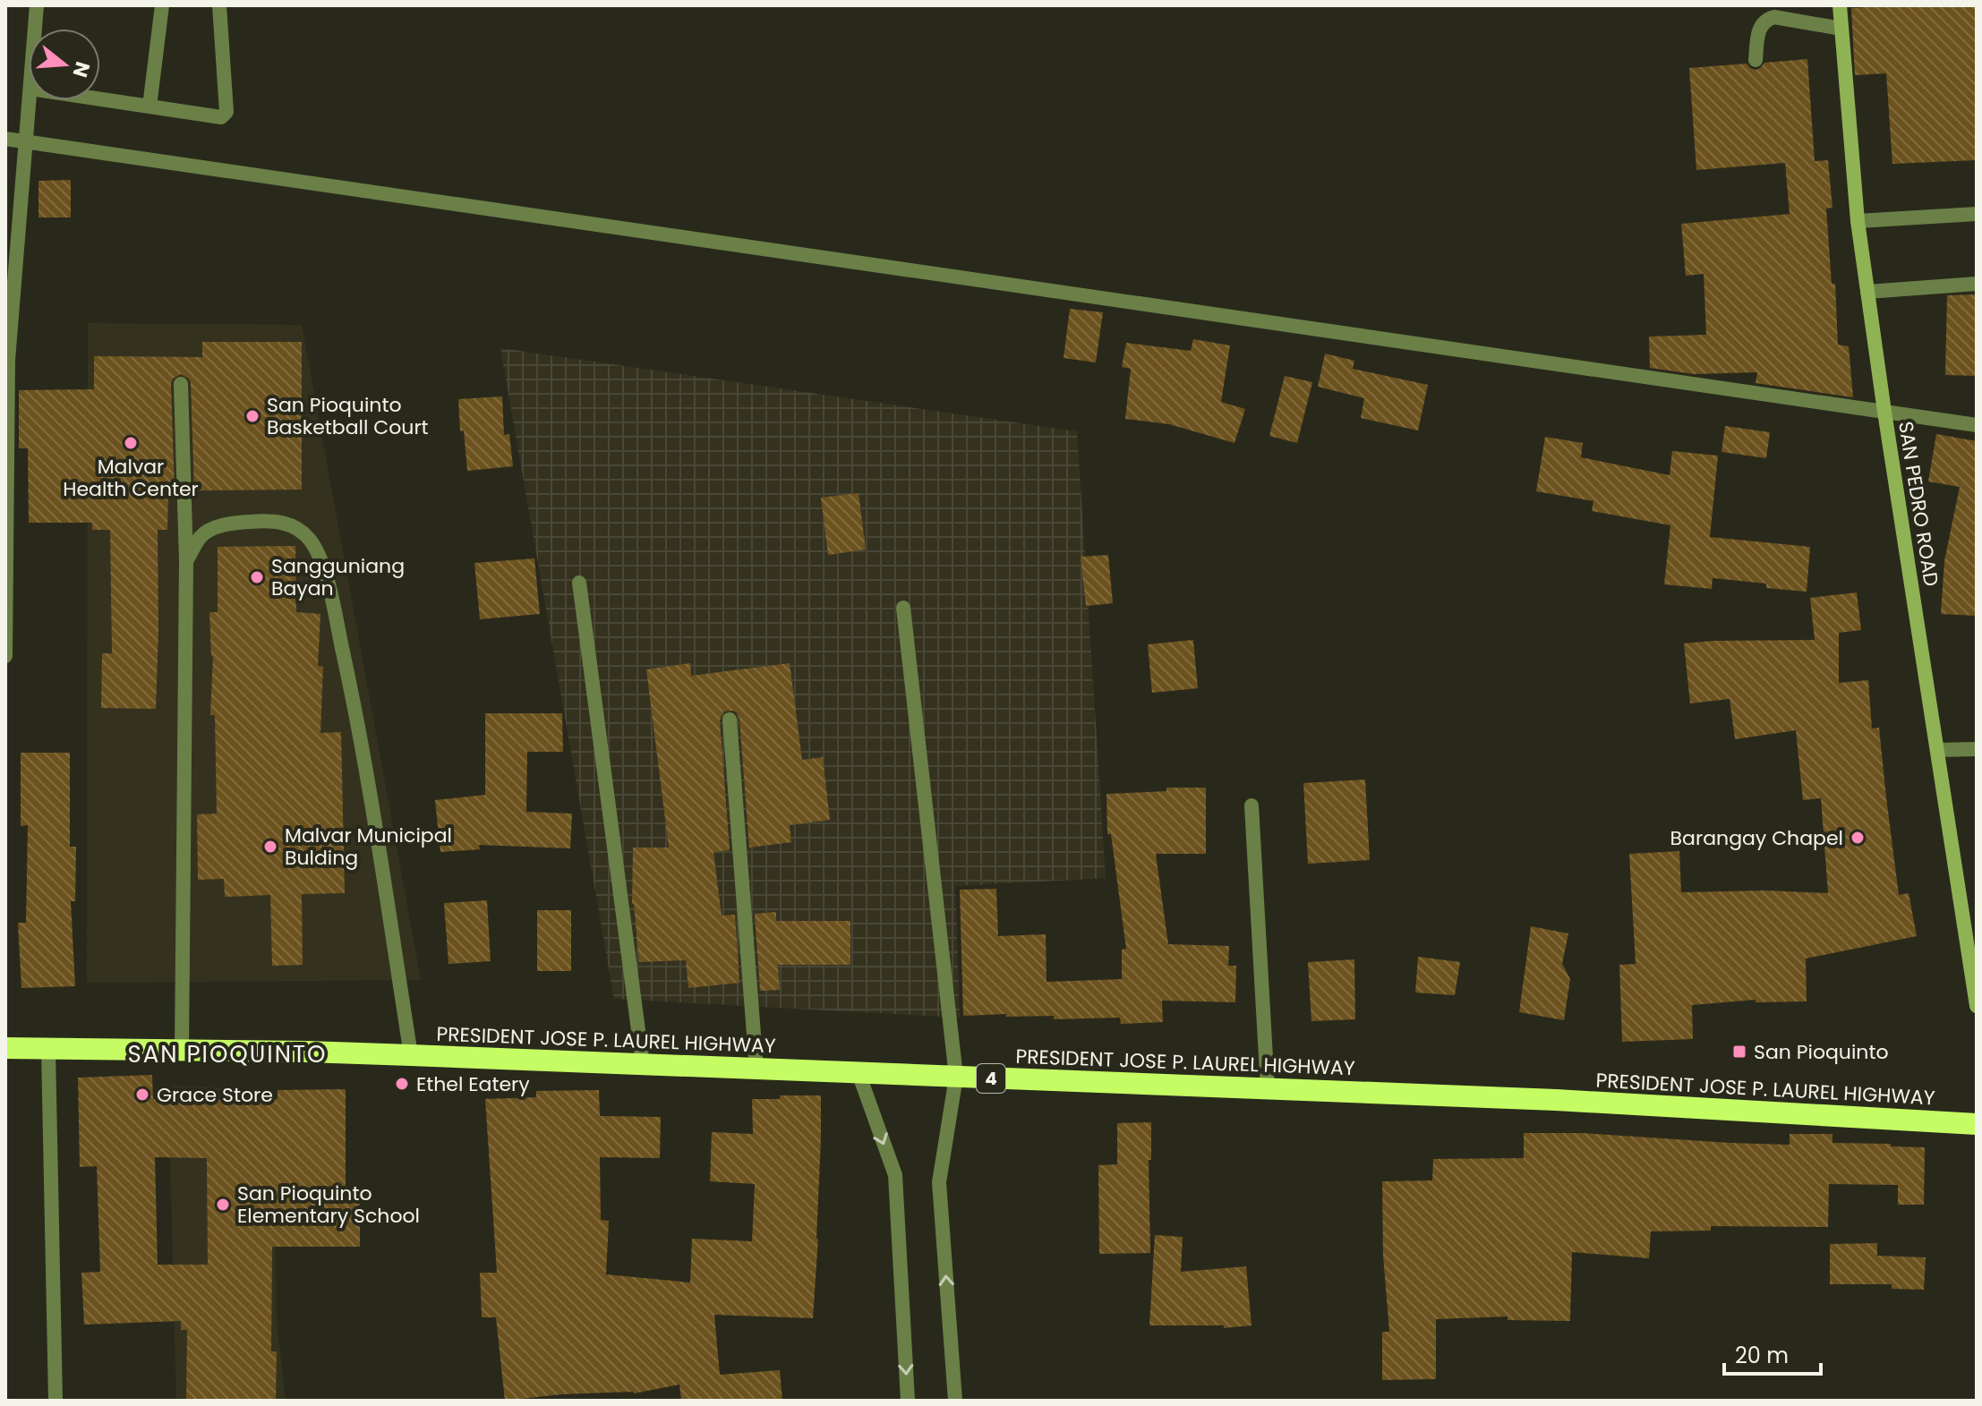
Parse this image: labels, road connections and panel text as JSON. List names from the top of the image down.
{
  "streets": {
    "highway": ["PRESIDENT JOSE P. LAUREL HIGHWAY", "4"],
    "street": ["SAN PEDRO ROAD"]
  },
  "districts": ["SAN PIOQUINTO"],
  "places": {
    "other": [
      "San Pioquinto Basketball Court",
      "Malvar Health Center",
      "Sangguniang Bayan",
      "Barangay Chapel",
      "Malvar Municipal Bulding",
      "Ethel Eatery",
      "Grace Store",
      "San Pioquinto Elementary School"
    ],
    "transit": ["San Pioquinto"]
  },
  "scale_bar": "20 m",
  "north": "right"
}
